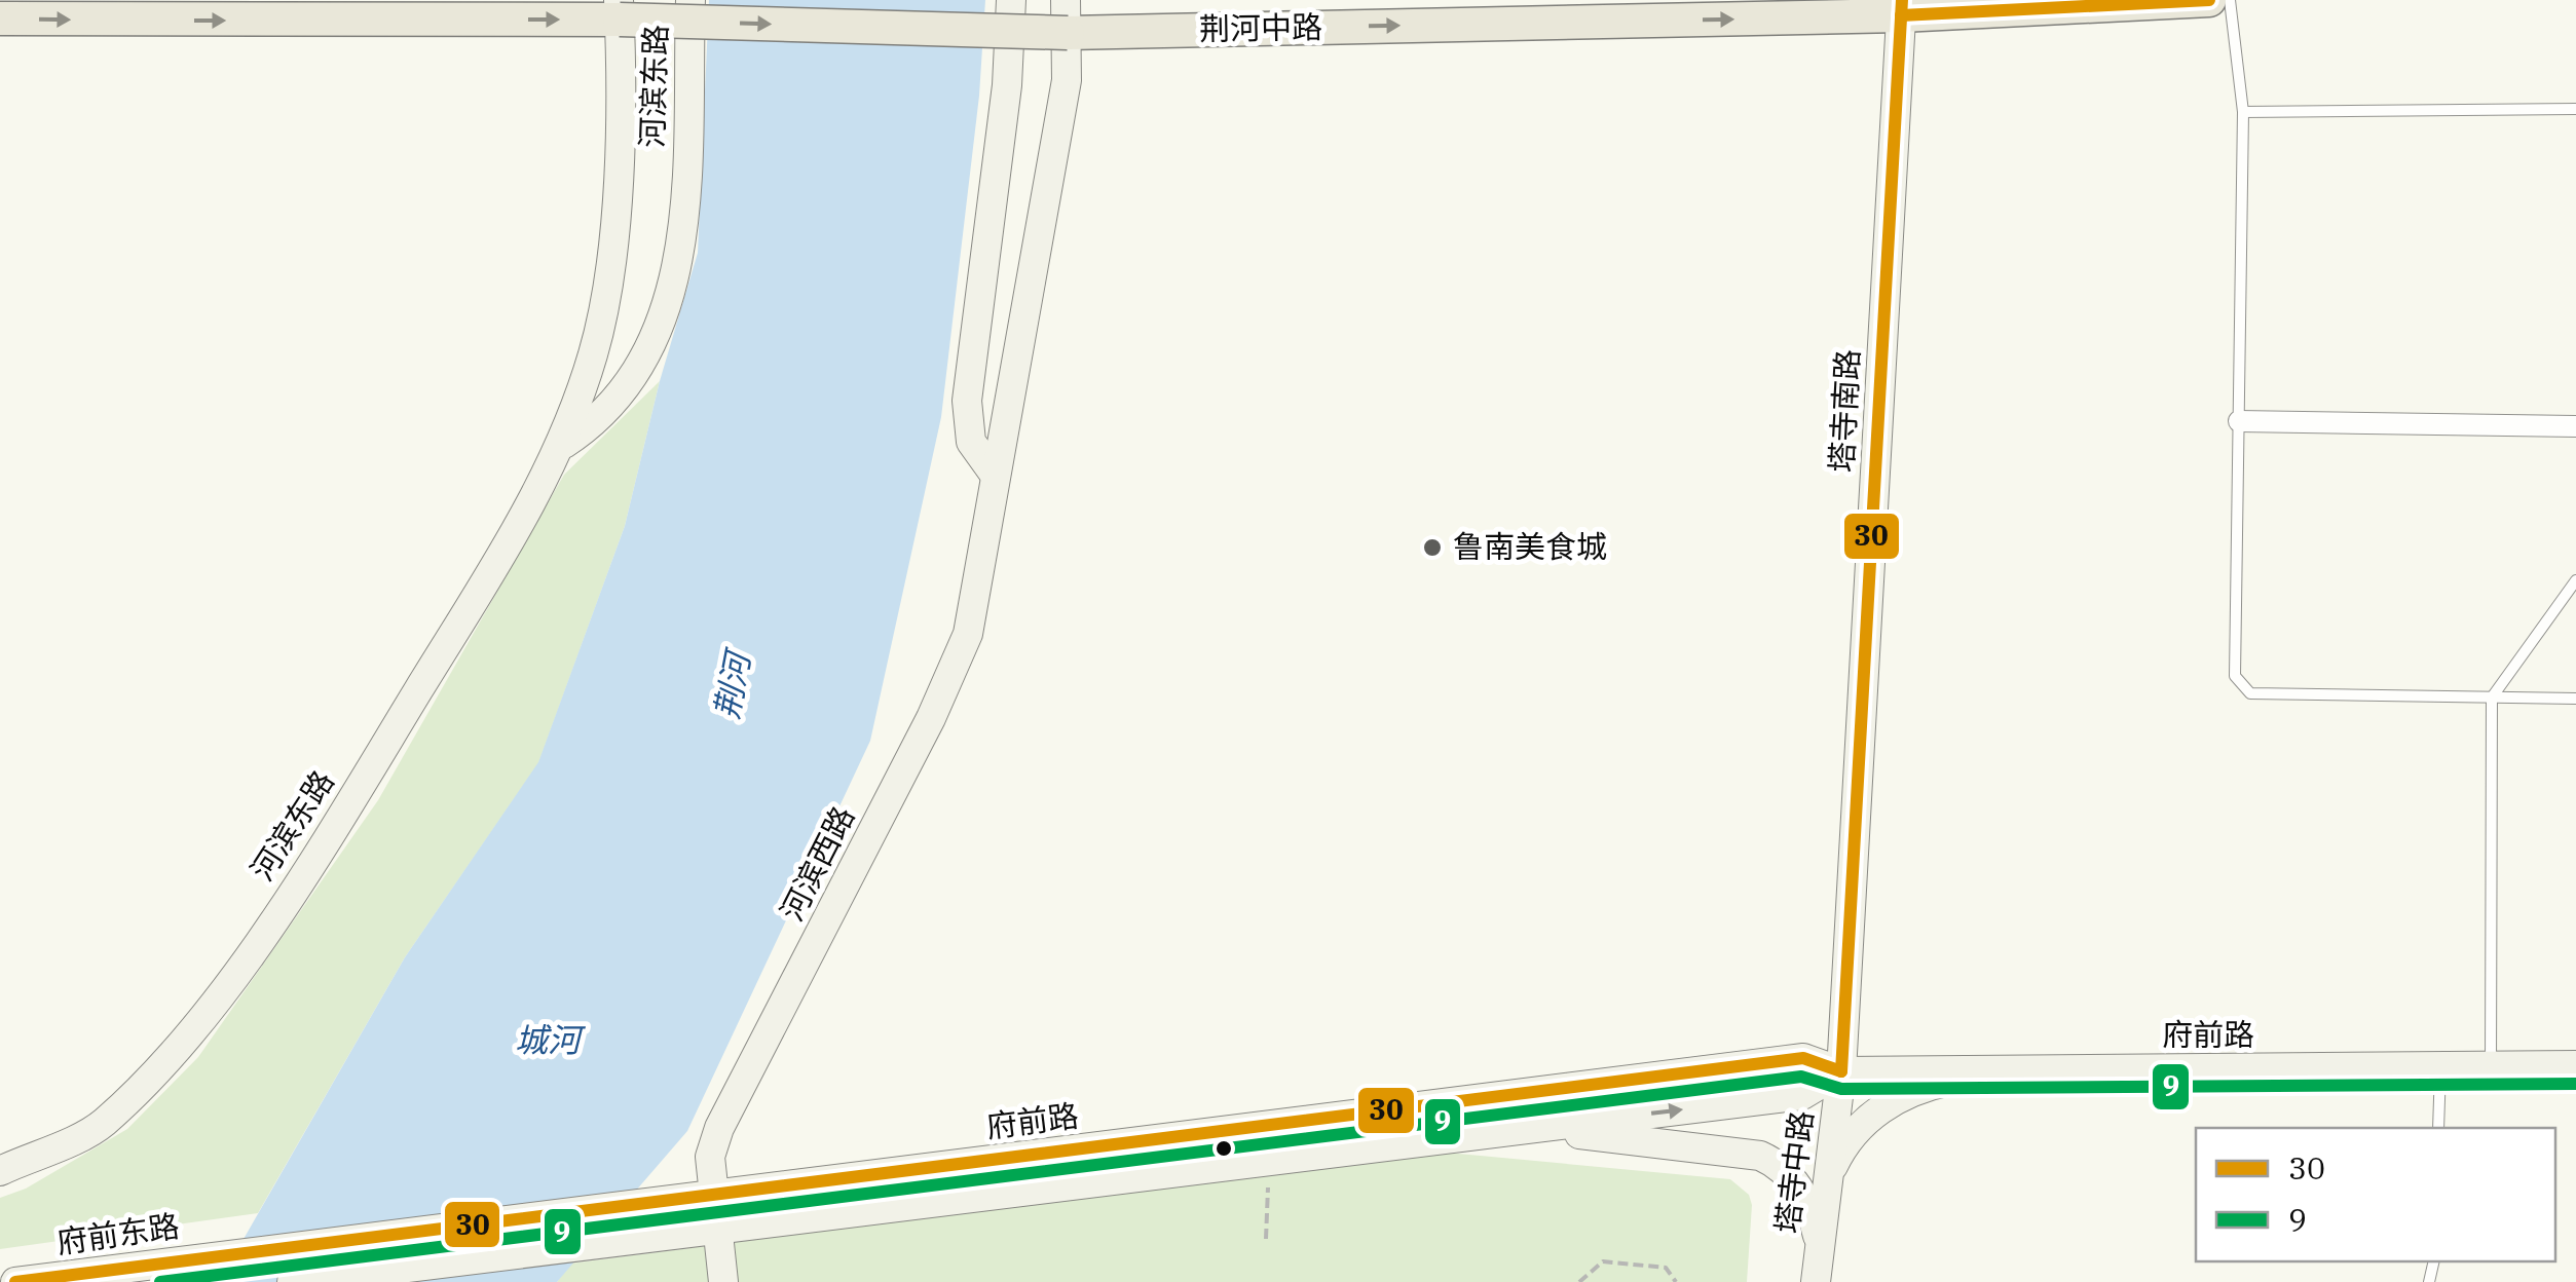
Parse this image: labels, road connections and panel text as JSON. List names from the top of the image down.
{
  "streets": {
    "main road": [
      "荆河中路",
      "河滨东路",
      "塔寺南路",
      "河滨西路",
      "府前路",
      "塔寺中路",
      "府前东路"
    ]
  },
  "crossings": [
    ["荆河中路", "河滨东路"],
    ["荆河中路", "塔寺南路"],
    ["荆河中路", "河滨西路"],
    ["塔寺南路", "府前路"],
    ["塔寺南路", "塔寺中路"],
    ["河滨西路", "府前路"],
    ["府前路", "塔寺中路"],
    ["府前路", "府前东路"]
  ],
  "one_way": ["荆河中路"],
  "water": ["荆河", "城河"],
  "places": ["鲁南美食城"],
  "lines": ["transit line 30", "transit line 9"],
  "legend": ["30", "9"]
}
